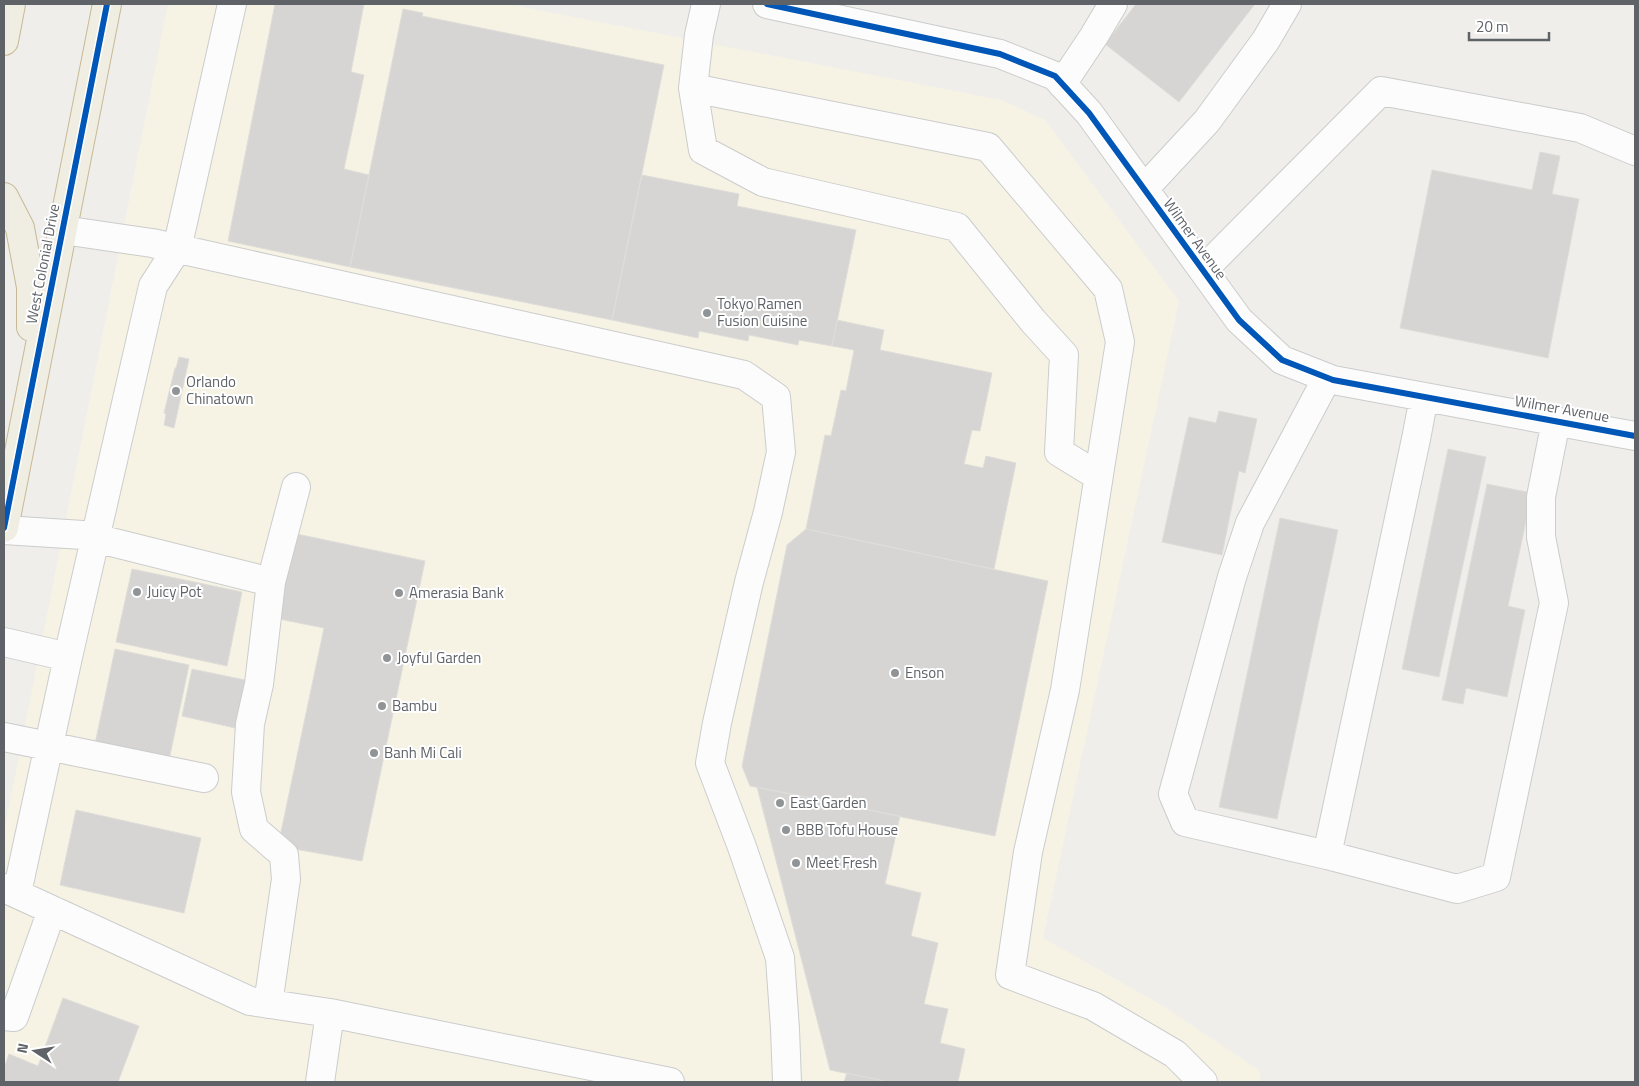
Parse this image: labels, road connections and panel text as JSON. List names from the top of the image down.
{
  "streets": {
    "highway": ["West Colonial Drive"],
    "street": ["Wilmer Avenue"]
  },
  "places": [
    "Tokyo Ramen Fusion Cuisine",
    "Orlando Chinatown",
    "Juicy Pot",
    "Amerasia Bank",
    "Joyful Garden",
    "Enson",
    "Bambu",
    "Banh Mi Cali",
    "East Garden",
    "BBB Tofu House",
    "Meet Fresh"
  ],
  "scale_bar": "20 m",
  "north": "left"
}
